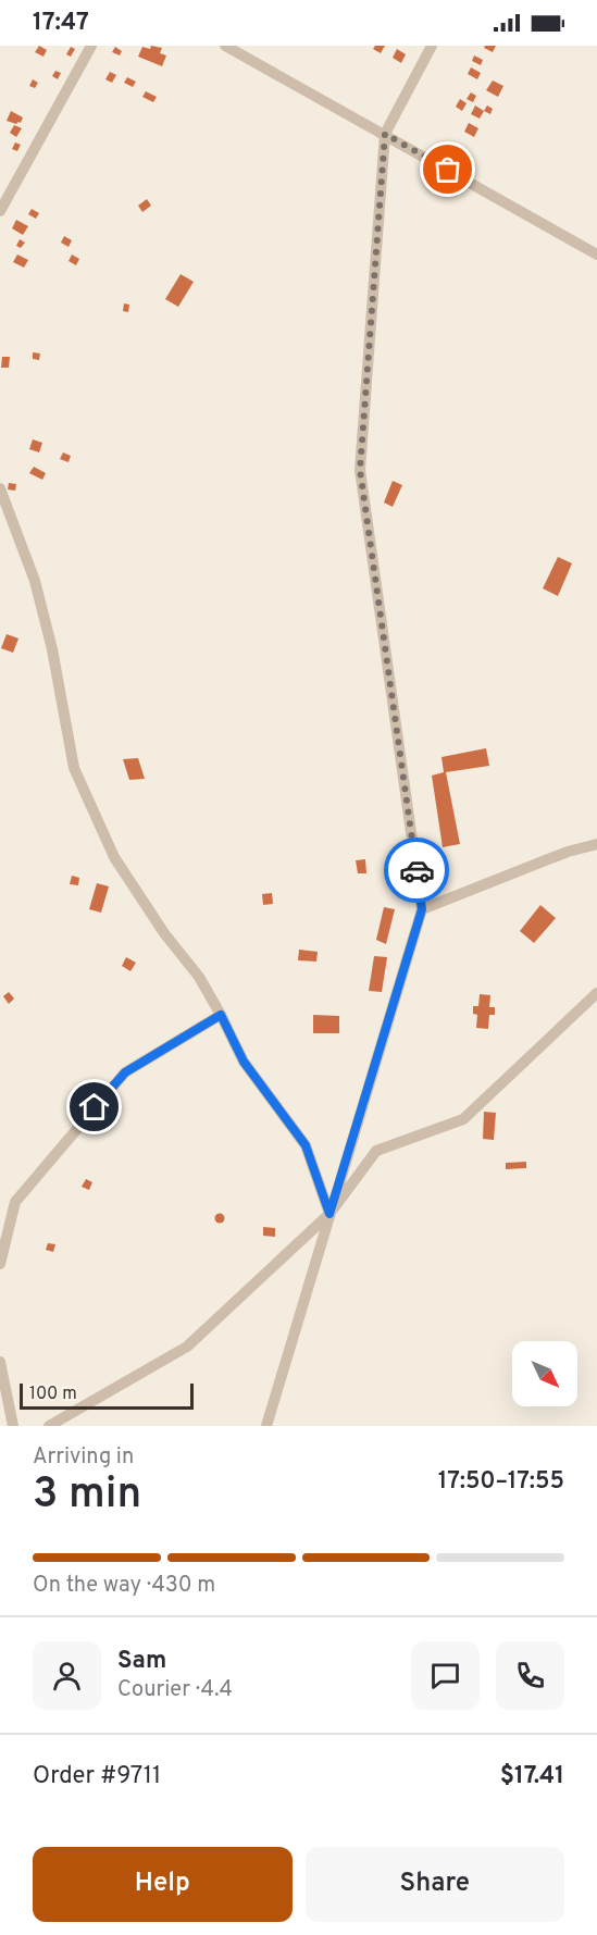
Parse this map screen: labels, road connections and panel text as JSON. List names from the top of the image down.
{
  "scale_bar": "100 m",
  "north": "bottom right",
  "page": {
    "status": "17:47",
    "scale": "100 m",
    "heading": ["3 min", "Arriving in", "17:50–17:55"],
    "panel": [
      "Sam",
      "Courier · 4.4",
      "Order #9711",
      "$17.41"
    ],
    "bar": "On the way · 430 m",
    "buttons": ["Help", "Share"]
  }
}
